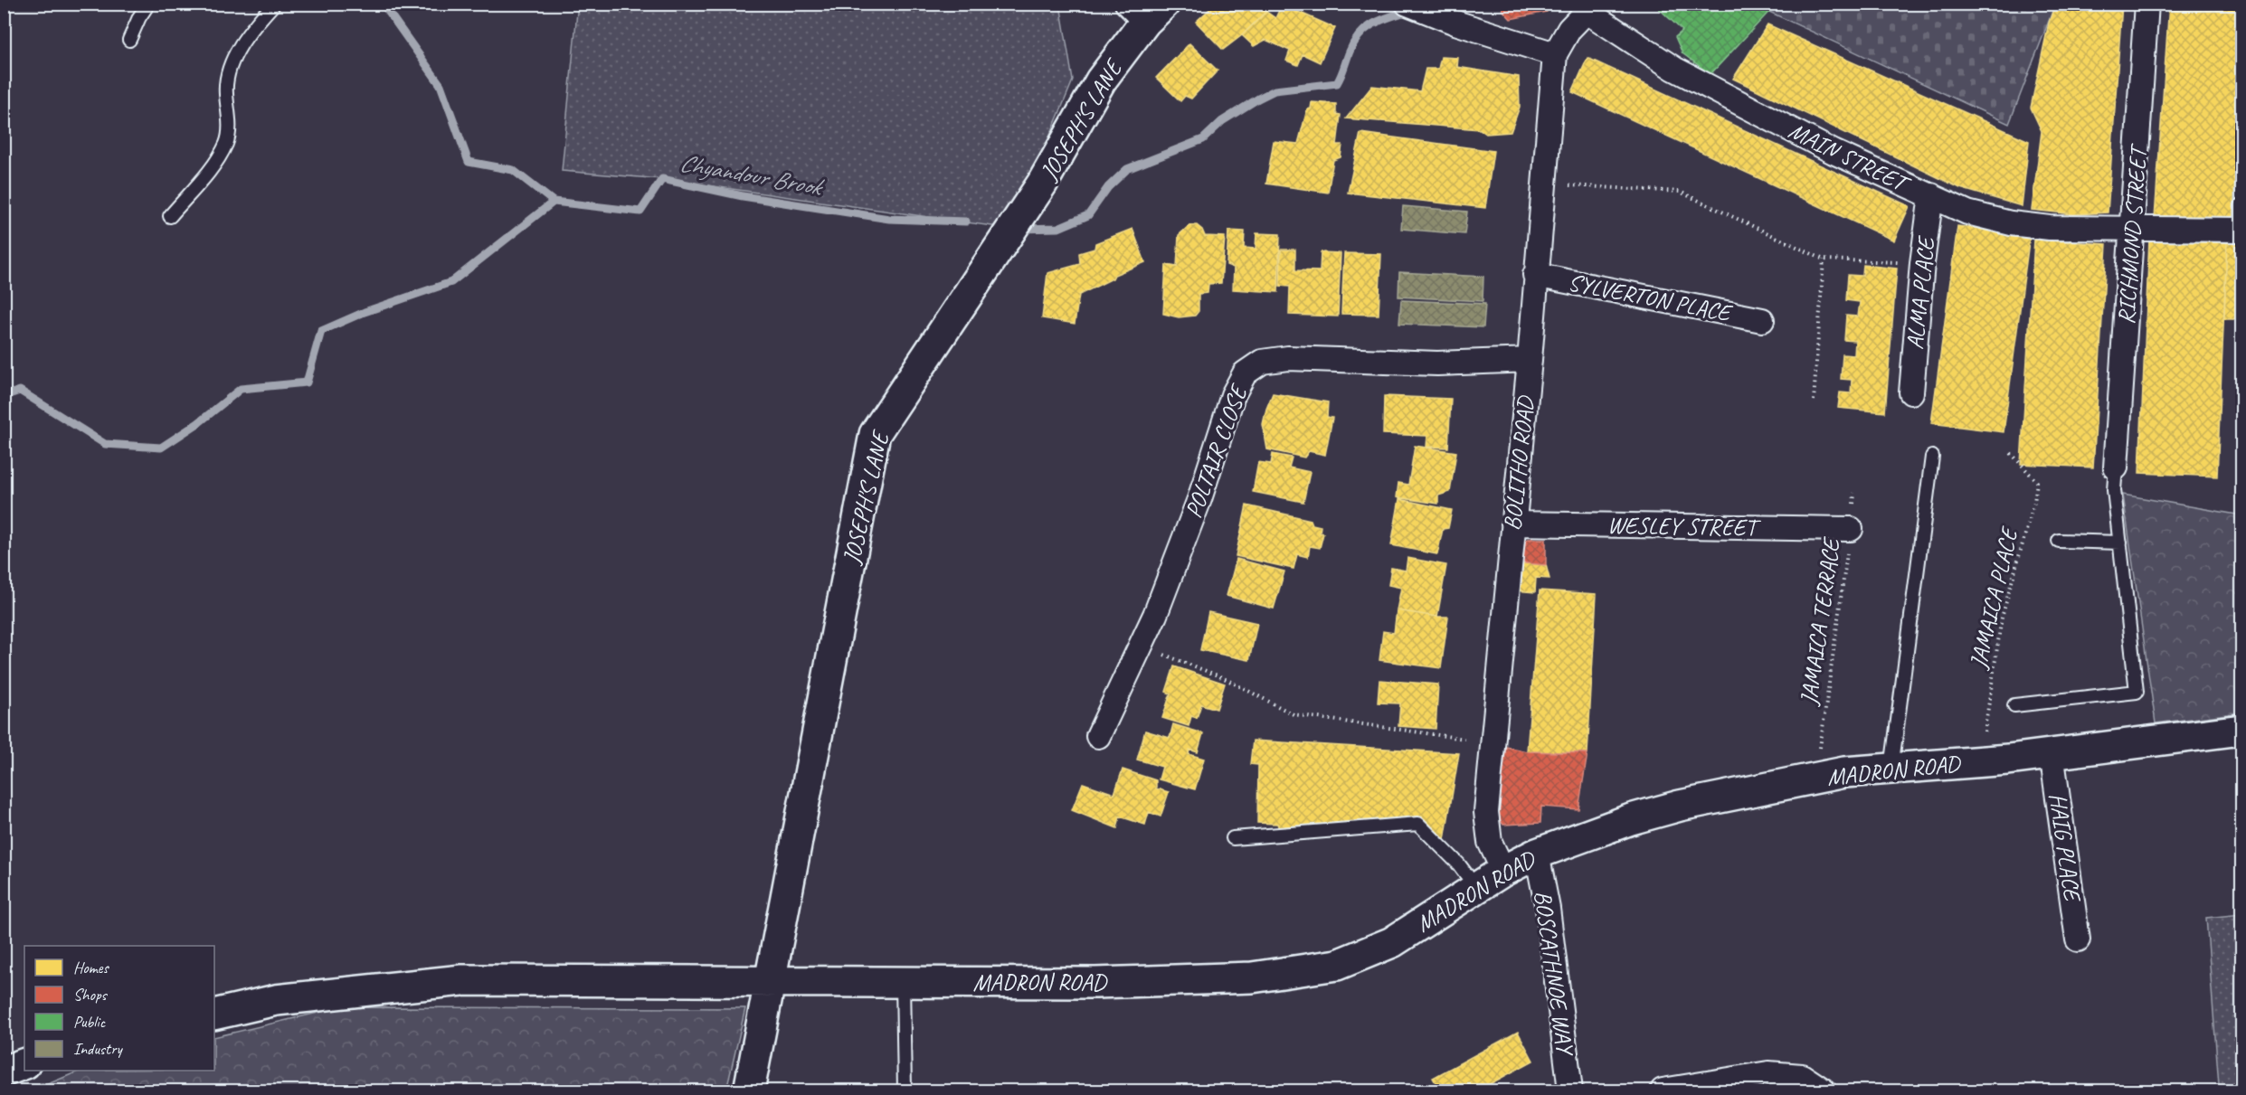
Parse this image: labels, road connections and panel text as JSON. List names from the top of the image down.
{
  "streets": {
    "main road": ["JOSEPH'S LANE", "MADRON ROAD"],
    "street": [
      "MAIN STREET",
      "RICHMOND STREET",
      "ALMA PLACE",
      "SYLVERTON PLACE",
      "POLTAIR CLOSE",
      "BOLITHO ROAD",
      "WESLEY STREET",
      "HAIG PLACE",
      "BOSCATHNOE WAY"
    ],
    "path": ["JAMAICA PLACE", "JAMAICA TERRACE"]
  },
  "crossings": [
    ["JOSEPH'S LANE", "MADRON ROAD"],
    ["MAIN STREET", "RICHMOND STREET"],
    ["MAIN STREET", "ALMA PLACE"],
    ["SYLVERTON PLACE", "BOLITHO ROAD"],
    ["POLTAIR CLOSE", "BOLITHO ROAD"],
    ["BOLITHO ROAD", "WESLEY STREET"],
    ["BOLITHO ROAD", "MADRON ROAD"],
    ["WESLEY STREET", "JAMAICA TERRACE"],
    ["JAMAICA PLACE", "MADRON ROAD"],
    ["MADRON ROAD", "HAIG PLACE"],
    ["MADRON ROAD", "BOSCATHNOE WAY"]
  ],
  "water": ["Chyandour Brook"],
  "legend": [
    "Homes",
    "Shops",
    "Public",
    "Industry"
  ]
}
